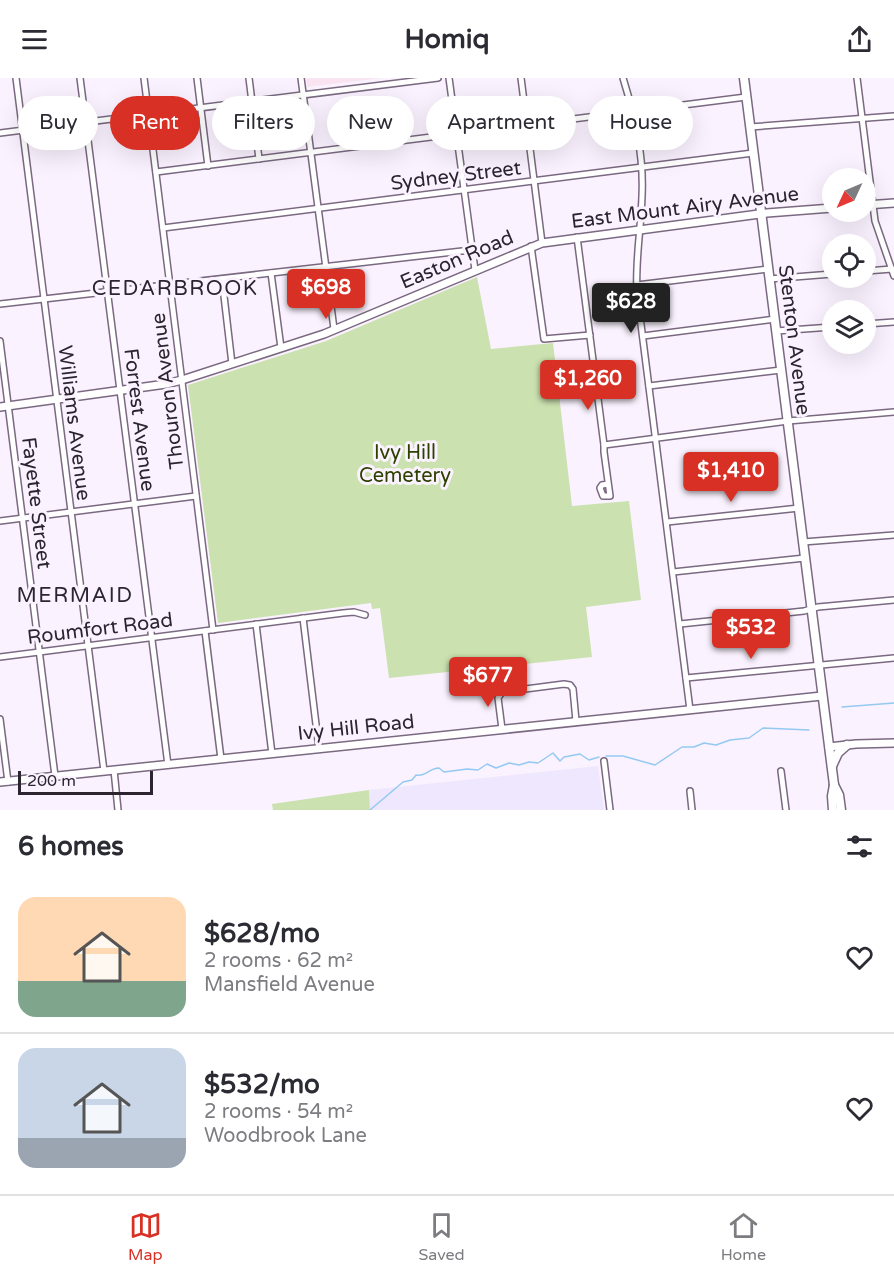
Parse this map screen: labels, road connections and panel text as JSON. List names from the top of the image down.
{
  "streets": {
    "main road": [
      "East Mount Airy Avenue",
      "Easton Road",
      "Stenton Avenue",
      "Ivy Hill Road"
    ],
    "street": [
      "Sydney Street",
      "Thouron Avenue",
      "Forrest Avenue",
      "Williams Avenue",
      "Fayette Street",
      "Roumfort Road"
    ]
  },
  "crossings": [
    ["Sydney Street", "Stenton Avenue"],
    ["Sydney Street", "Thouron Avenue"],
    ["East Mount Airy Avenue", "Easton Road"],
    ["East Mount Airy Avenue", "Stenton Avenue"],
    ["Easton Road", "Thouron Avenue"],
    ["Easton Road", "Forrest Avenue"],
    ["Easton Road", "Williams Avenue"],
    ["Easton Road", "Fayette Street"],
    ["Stenton Avenue", "Ivy Hill Road"],
    ["Thouron Avenue", "Roumfort Road"],
    ["Forrest Avenue", "Roumfort Road"],
    ["Forrest Avenue", "Ivy Hill Road"],
    ["Williams Avenue", "Roumfort Road"],
    ["Williams Avenue", "Ivy Hill Road"],
    ["Fayette Street", "Roumfort Road"],
    ["Fayette Street", "Ivy Hill Road"]
  ],
  "districts": ["CEDARBROOK", "MERMAID"],
  "parks": ["Ivy Hill Cemetery"],
  "scale_bar": "200 m",
  "north": "bottom left",
  "page": {
    "header": "Homiq",
    "chip": [
      "Buy",
      "Rent",
      "Filters",
      "New",
      "Apartment",
      "House"
    ],
    "price": [
      "$698",
      "$628",
      "$1,260",
      "$1,410",
      "$532",
      "$677"
    ],
    "scale": "200 m",
    "heading": "6 homes",
    "list": [
      {
        "name": "$628/mo",
        "note": "2 rooms · 62 m² · Mansfield Avenue"
      },
      {
        "name": "$532/mo",
        "note": "2 rooms · 54 m² · Woodbrook Lane"
      }
    ],
    "tabs": ["Map", "Saved", "Home"]
  }
}
